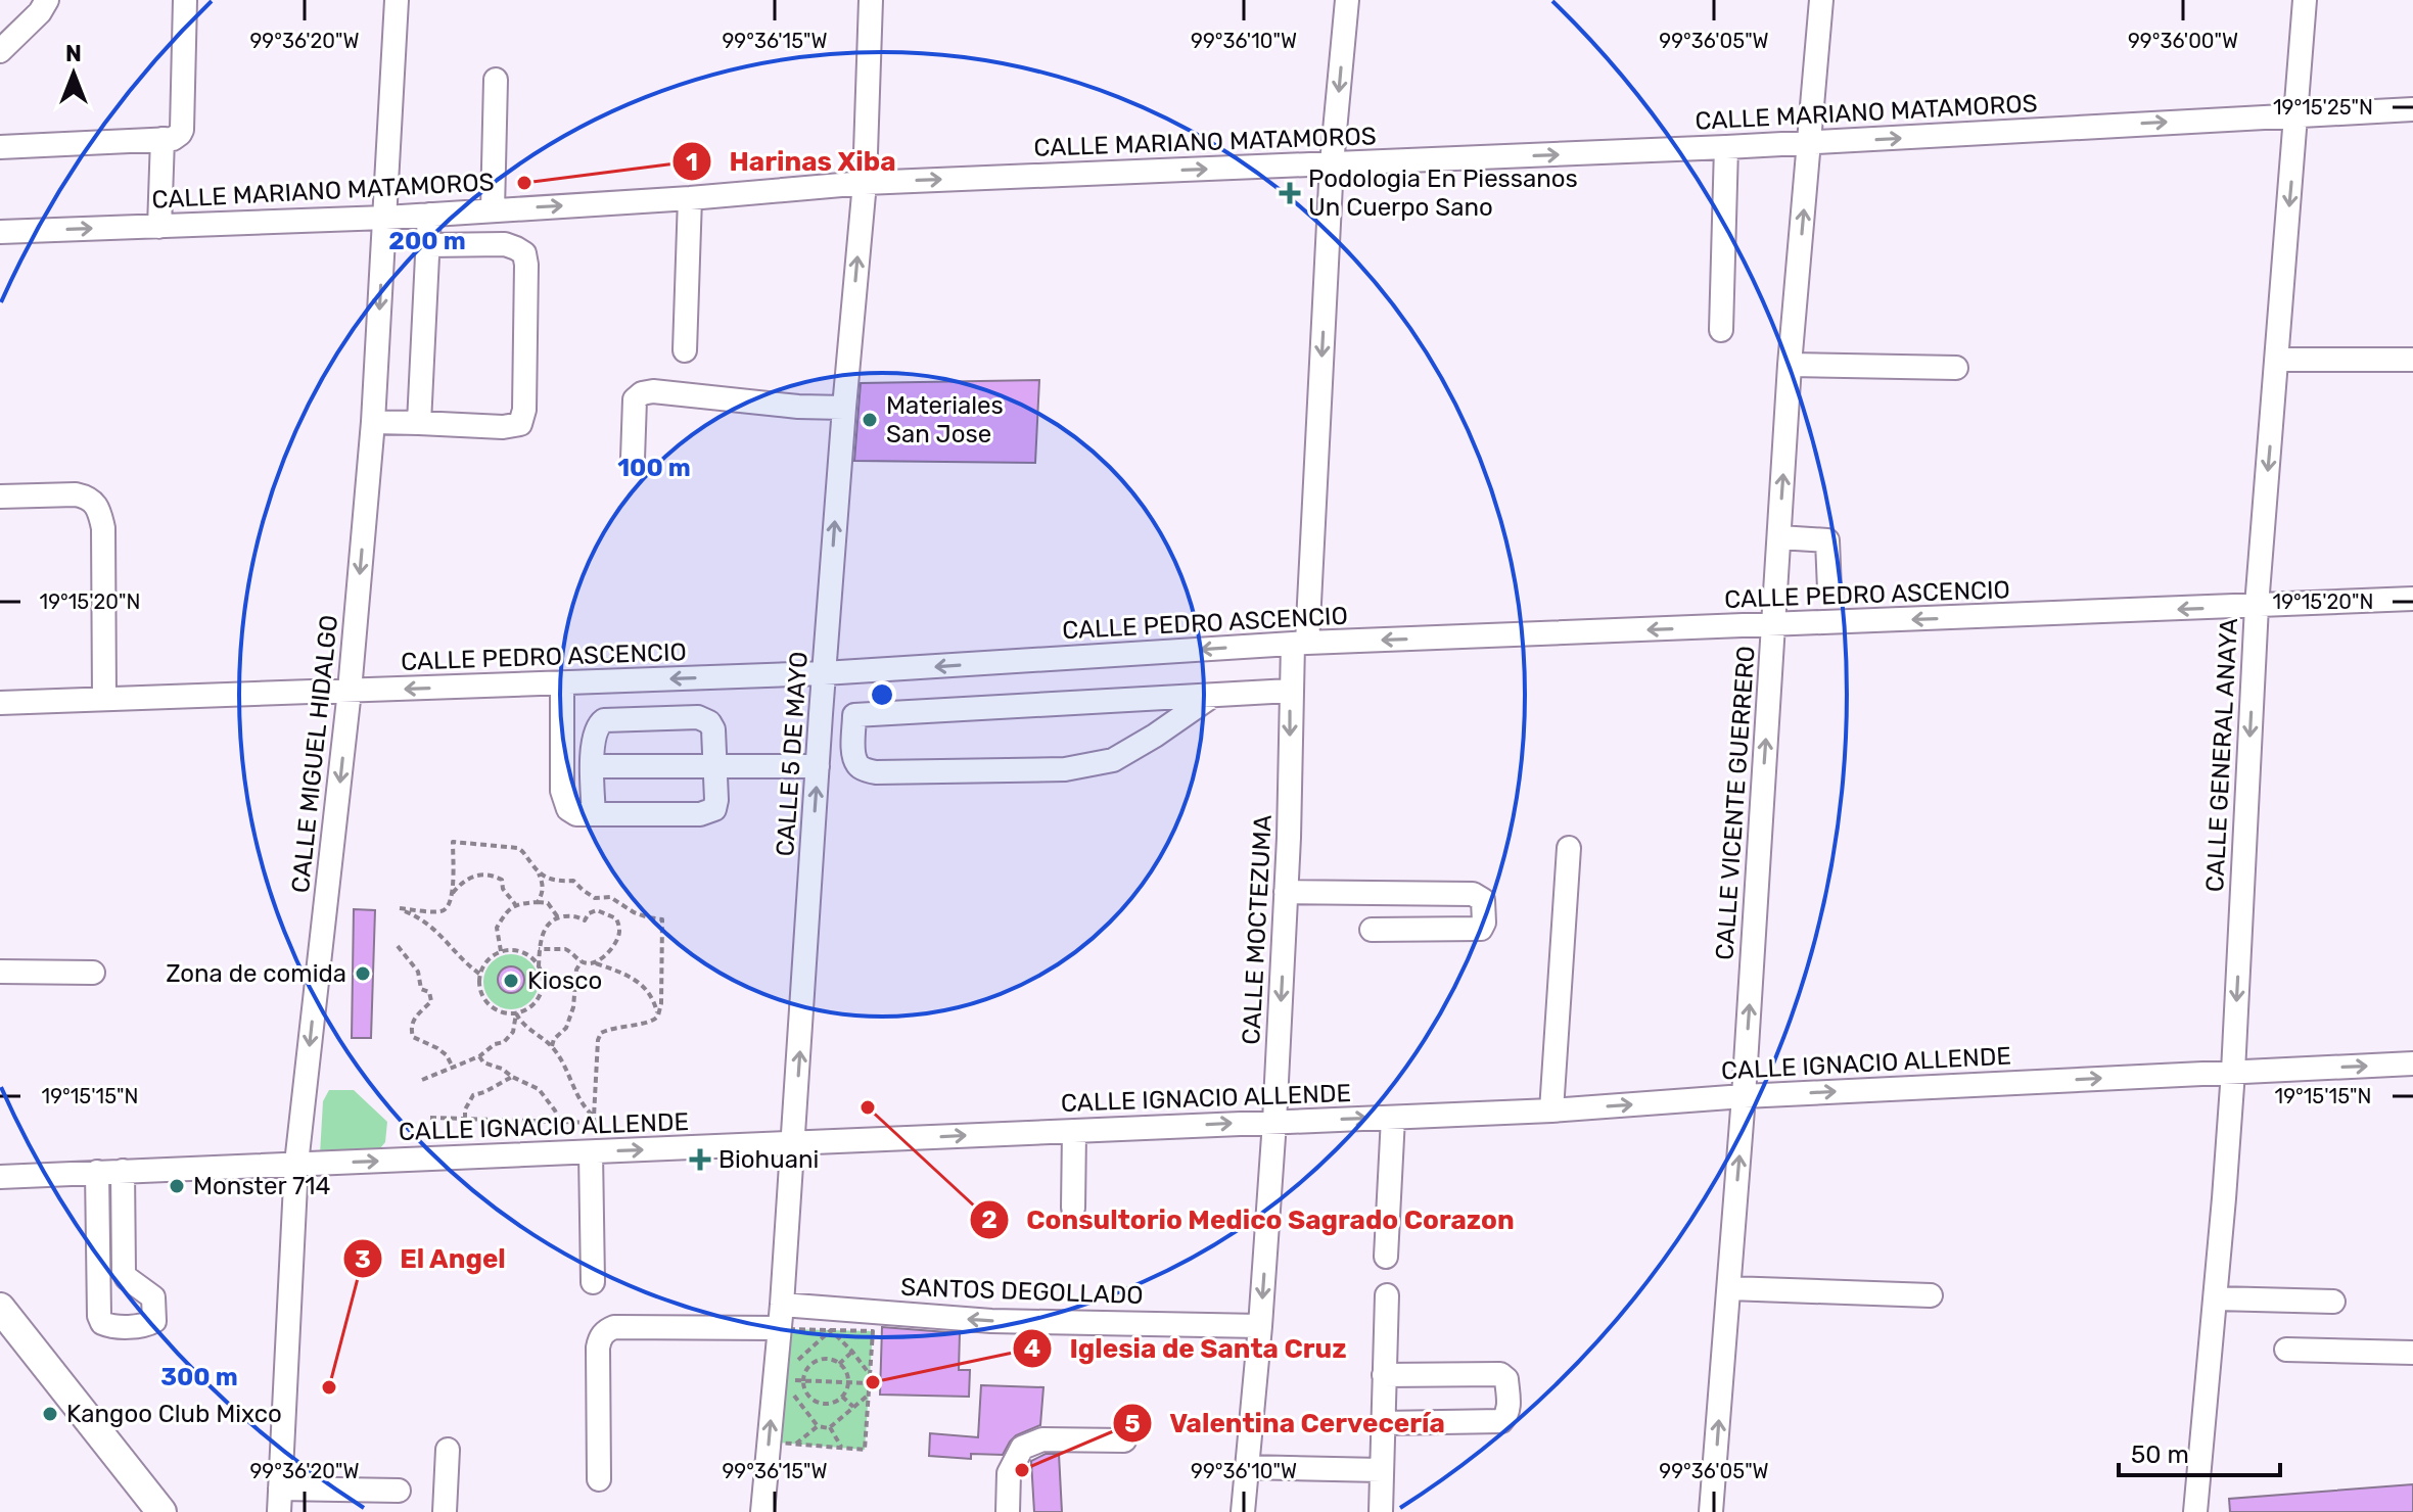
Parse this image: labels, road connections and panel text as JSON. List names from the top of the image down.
{
  "streets": {
    "street": [
      "CALLE MARIANO MATAMOROS",
      "CALLE PEDRO ASCENCIO",
      "CALLE MIGUEL HIDALGO",
      "CALLE 5 DE MAYO",
      "CALLE GENERAL ANAYA",
      "CALLE VICENTE GUERRERO",
      "CALLE MOCTEZUMA",
      "CALLE IGNACIO ALLENDE",
      "SANTOS DEGOLLADO"
    ]
  },
  "crossings": [
    ["CALLE MARIANO MATAMOROS", "CALLE MIGUEL HIDALGO"],
    ["CALLE MARIANO MATAMOROS", "CALLE 5 DE MAYO"],
    ["CALLE MARIANO MATAMOROS", "CALLE GENERAL ANAYA"],
    ["CALLE MARIANO MATAMOROS", "CALLE VICENTE GUERRERO"],
    ["CALLE MARIANO MATAMOROS", "CALLE MOCTEZUMA"],
    ["CALLE PEDRO ASCENCIO", "CALLE MIGUEL HIDALGO"],
    ["CALLE PEDRO ASCENCIO", "CALLE 5 DE MAYO"],
    ["CALLE PEDRO ASCENCIO", "CALLE GENERAL ANAYA"],
    ["CALLE PEDRO ASCENCIO", "CALLE VICENTE GUERRERO"],
    ["CALLE PEDRO ASCENCIO", "CALLE MOCTEZUMA"],
    ["CALLE MIGUEL HIDALGO", "CALLE IGNACIO ALLENDE"],
    ["CALLE 5 DE MAYO", "CALLE IGNACIO ALLENDE"],
    ["CALLE 5 DE MAYO", "SANTOS DEGOLLADO"],
    ["CALLE GENERAL ANAYA", "CALLE IGNACIO ALLENDE"],
    ["CALLE VICENTE GUERRERO", "CALLE IGNACIO ALLENDE"],
    ["CALLE MOCTEZUMA", "CALLE IGNACIO ALLENDE"],
    ["CALLE MOCTEZUMA", "SANTOS DEGOLLADO"]
  ],
  "one_way": [
    "CALLE MARIANO MATAMOROS",
    "CALLE MIGUEL HIDALGO",
    "CALLE 5 DE MAYO",
    "CALLE GENERAL ANAYA",
    "CALLE MOCTEZUMA",
    "CALLE IGNACIO ALLENDE",
    "SANTOS DEGOLLADO"
  ],
  "places": {
    "other": [
      "Harinas Xiba",
      "Materiales San Jose",
      "Zona de comida",
      "Kiosco",
      "Consultorio Medico Sagrado Corazon",
      "Monster 714",
      "Iglesia de Santa Cruz",
      "El Angel",
      "Kangoo Club Mixco",
      "Valentina Cervecería"
    ],
    "health": ["Podologia En Piessanos Un Cuerpo Sano", "Biohuani"]
  },
  "scale_bar": "50 m",
  "north": "top",
  "coordinates": [
    "99°36'20\"W",
    "99°36'15\"W",
    "99°36'10\"W",
    "99°36'05\"W",
    "99°36'00\"W",
    "19°15'25\"N",
    "19°15'20\"N",
    "19°15'15\"N"
  ],
  "rings": ["200 m", "100 m", "300 m"]
}
